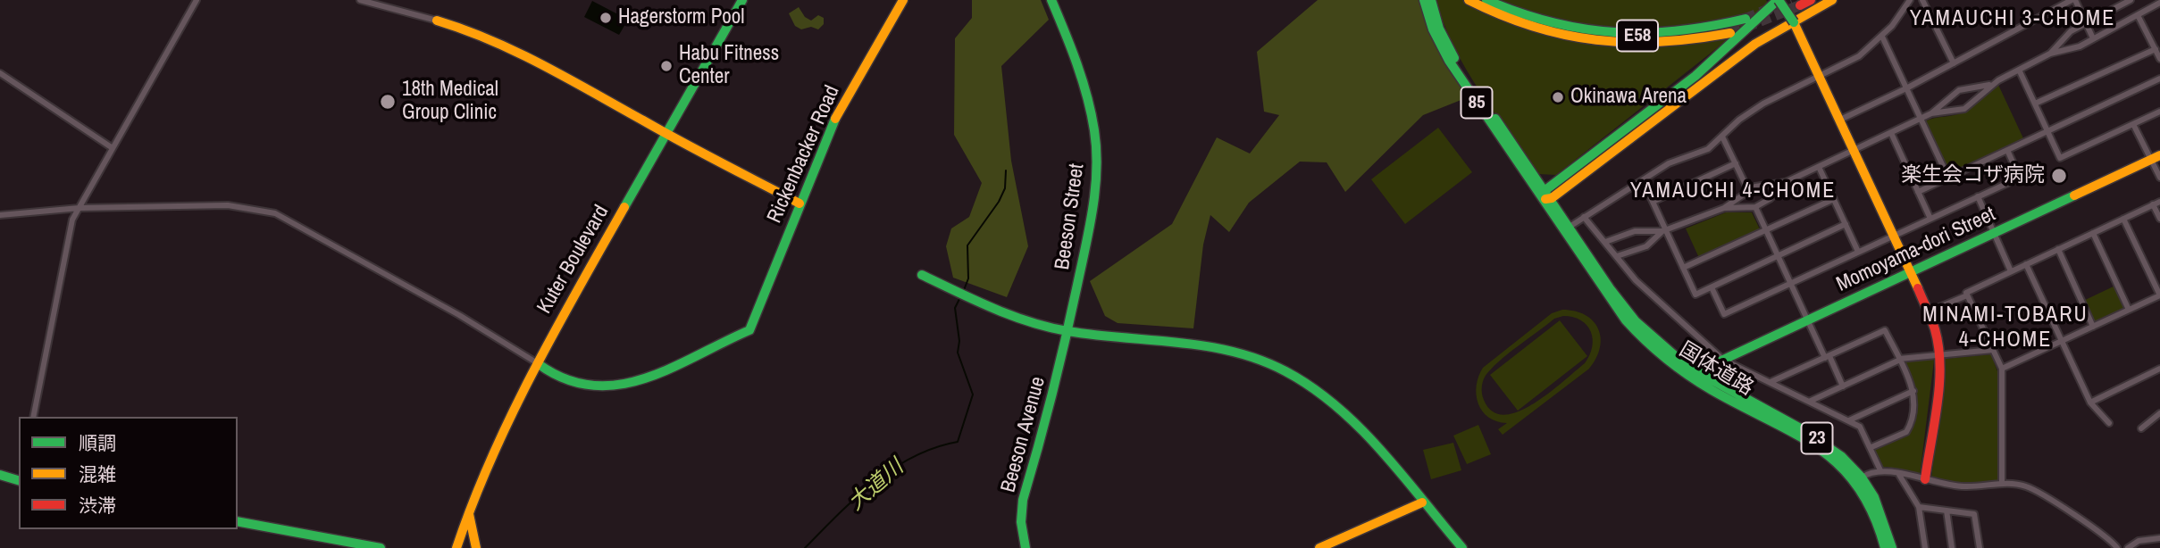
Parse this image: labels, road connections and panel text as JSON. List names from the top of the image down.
{
  "streets": {
    "main road": [
      "E58",
      "85",
      "Rickenbacker Road",
      "Beeson Street",
      "Momoyama-dori Street",
      "Kuter Boulevard",
      "国体道路",
      "Beeson Avenue",
      "23"
    ]
  },
  "crossings": [
    ["85", "国体道路"],
    ["Rickenbacker Road", "Kuter Boulevard"],
    ["Beeson Street", "Beeson Avenue"],
    ["Momoyama-dori Street", "国体道路"]
  ],
  "districts": ["YAMAUCHI 3-CHOME", "YAMAUCHI 4-CHOME", "MINAMI-TOBARU 4-CHOME"],
  "water": ["大道川"],
  "places": [
    "Hagerstorm Pool",
    "Habu Fitness Center",
    "Okinawa Arena",
    "18th Medical Group Clinic",
    "楽生会コザ病院"
  ],
  "legend": ["順調", "混雑", "渋滞"]
}
